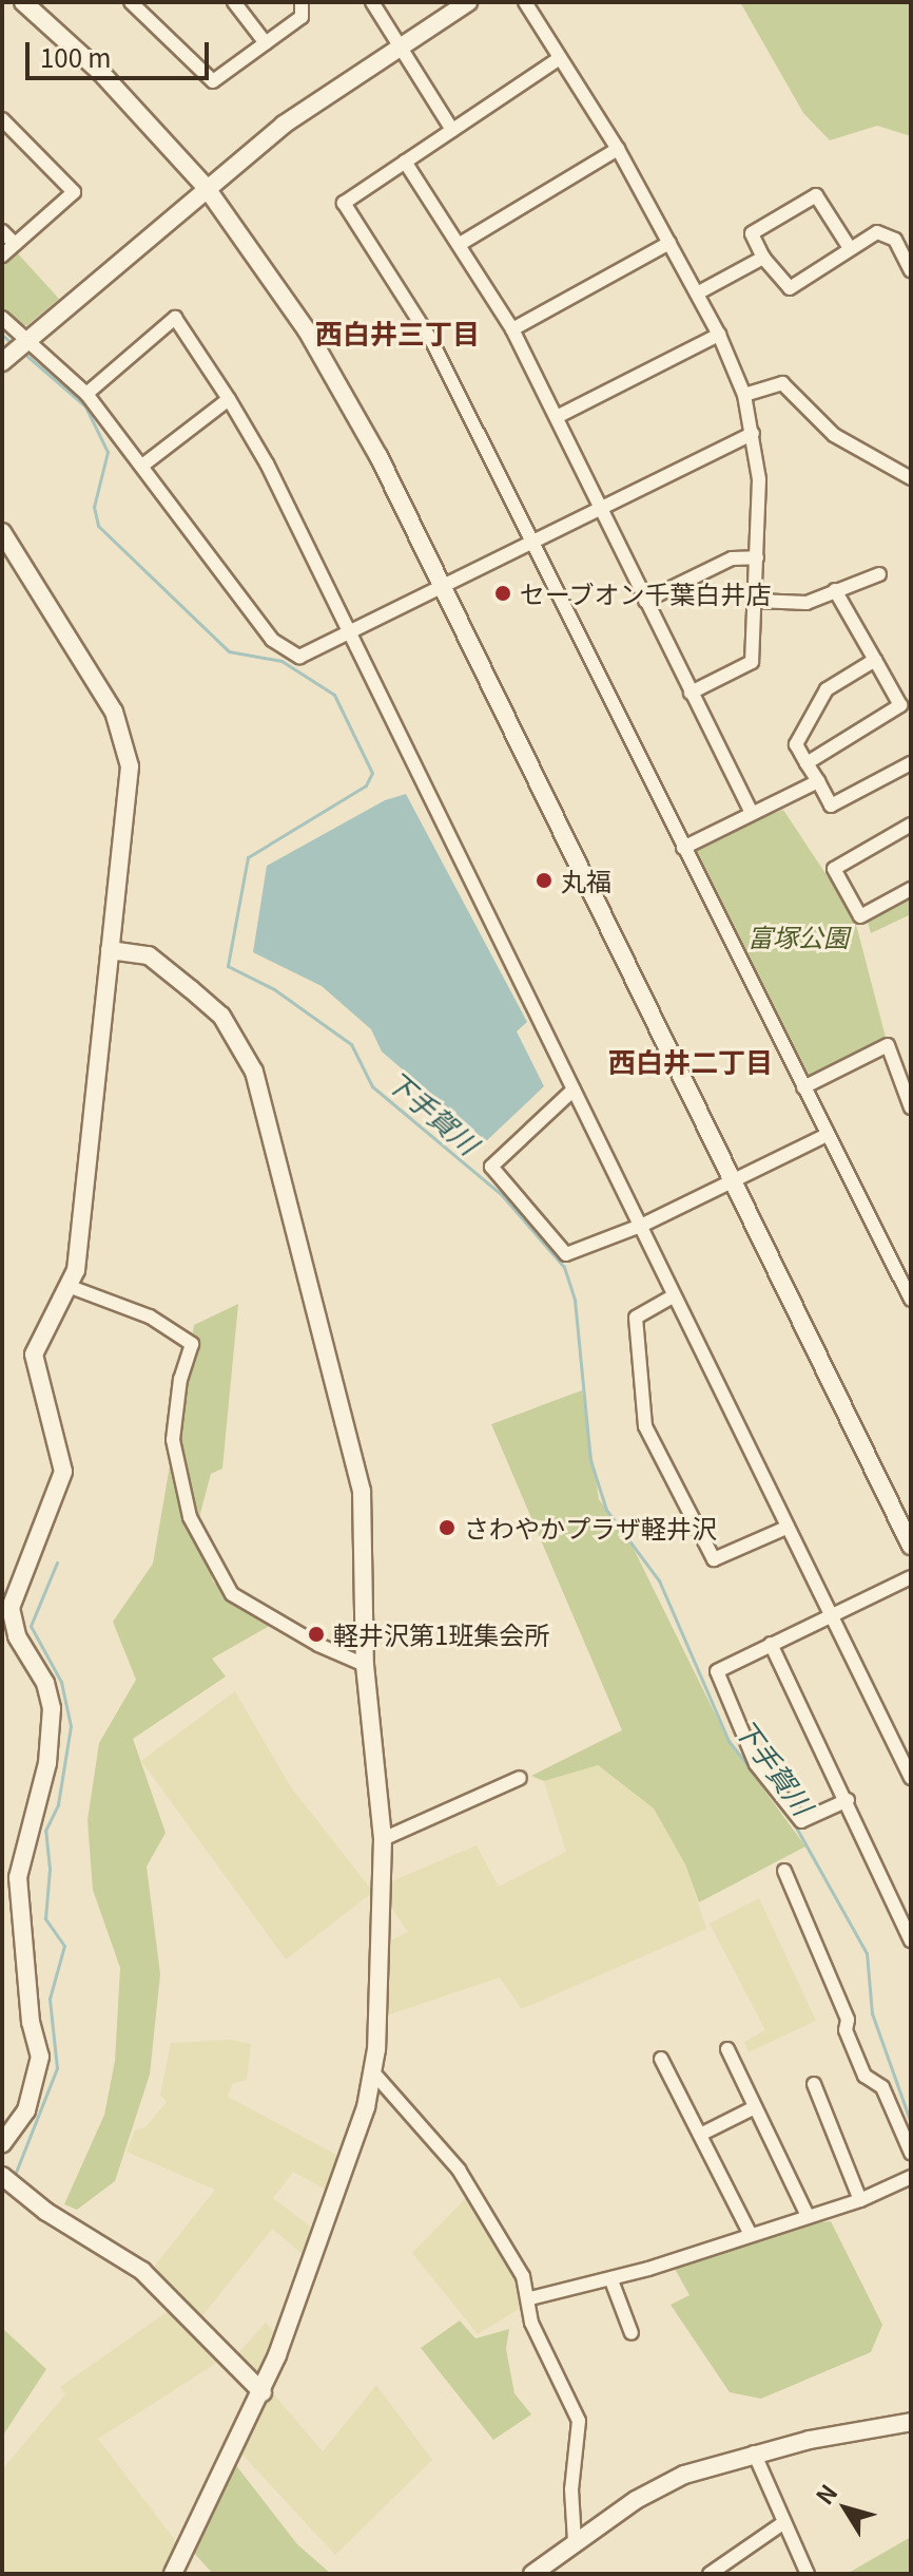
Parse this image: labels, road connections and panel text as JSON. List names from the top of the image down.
{
  "districts": ["西白井三丁目", "西白井二丁目"],
  "water": ["下手賀川"],
  "parks": ["富塚公園"],
  "places": [
    "セーブオン千葉白井店",
    "丸福",
    "さわやかプラザ軽井沢",
    "軽井沢第1班集会所"
  ],
  "scale_bar": "100 m",
  "north": "top left"
}
